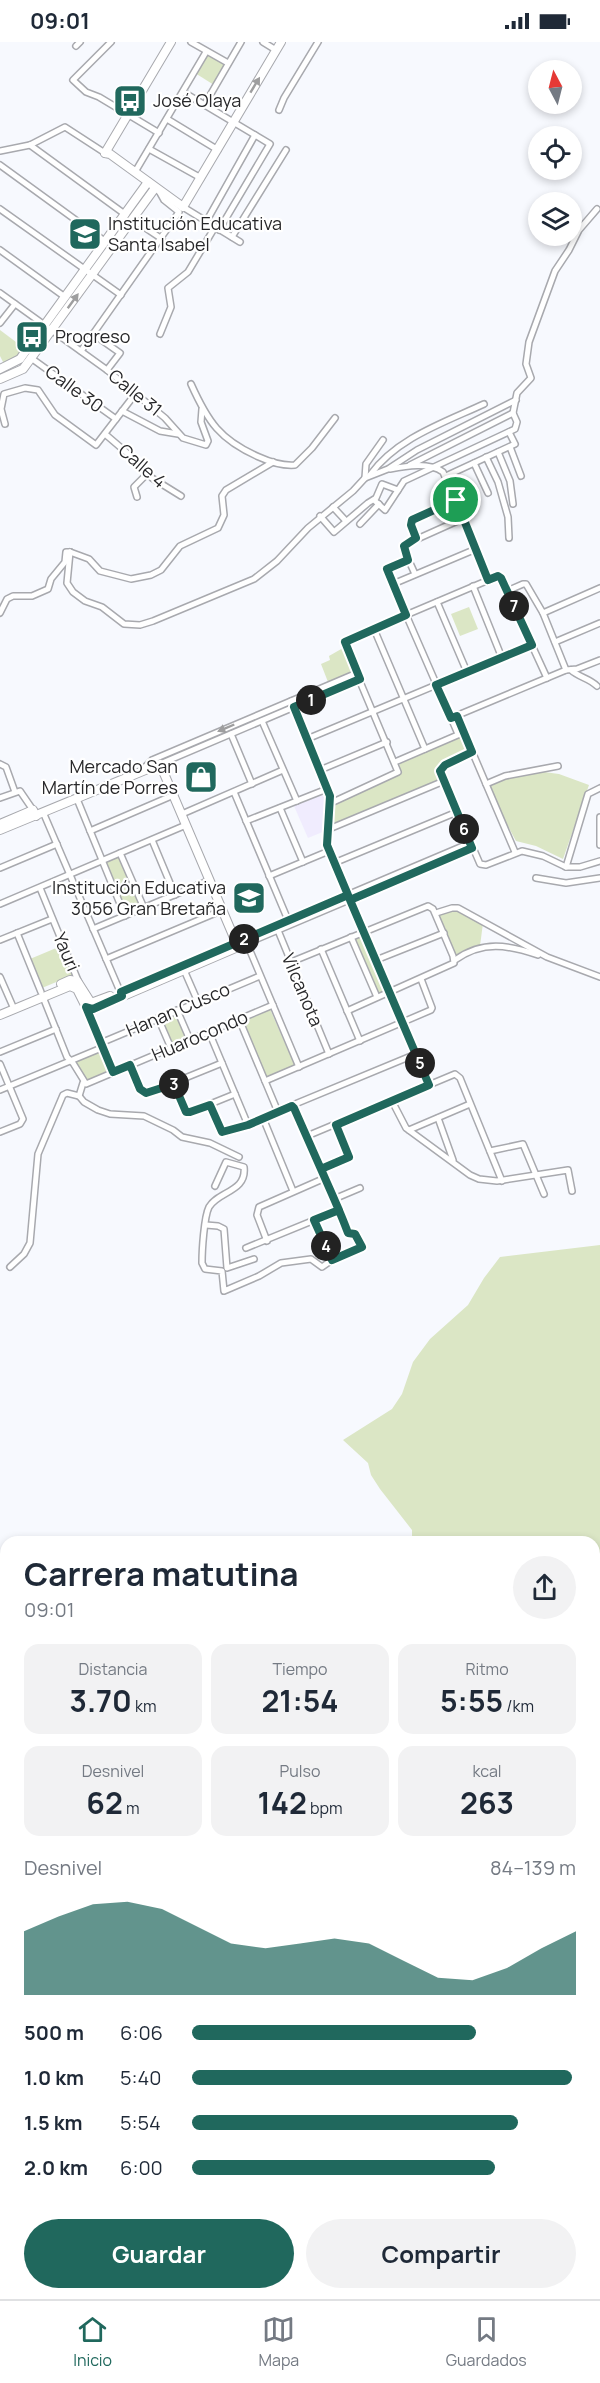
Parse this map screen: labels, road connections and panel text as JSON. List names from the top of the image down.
{
  "streets": {
    "street": [
      "Calle 30",
      "Calle 31",
      "Calle 4",
      "Yauri",
      "Vilcanota",
      "Hanan Cusco",
      "Huarocondo"
    ]
  },
  "crossings": [
    ["Calle 30", "Calle 31"]
  ],
  "places": {
    "bus stop": ["José Olaya", "Progreso"],
    "school or university": ["Institución Educativa Santa Isabel", "Institución Educativa 3056 Gran Bretaña"],
    "shop": ["Mercado San Martín de Porres"]
  },
  "north": "top",
  "page": {
    "status": "09:01",
    "pins": [
      "7",
      "1",
      "6",
      "2",
      "5",
      "3",
      "4"
    ],
    "heading": ["Carrera matutina", "09:01"],
    "stats": [
      ["Distancia", "3.70 km"],
      ["Tiempo", "21:54"],
      ["Ritmo", "5:55 /km"],
      ["Desnivel", "62 m"],
      ["Pulso", "142 bpm"],
      ["kcal", "263"]
    ],
    "chart": ["Desnivel", "84–139 m"],
    "list": [
      {
        "name": "500 m",
        "note": "6:06"
      },
      {
        "name": "1.0 km",
        "note": "5:40"
      },
      {
        "name": "1.5 km",
        "note": "5:54"
      },
      {
        "name": "2.0 km",
        "note": "6:00"
      }
    ],
    "buttons": ["Guardar", "Compartir"],
    "tabs": ["Inicio", "Mapa", "Guardados"]
  }
}
